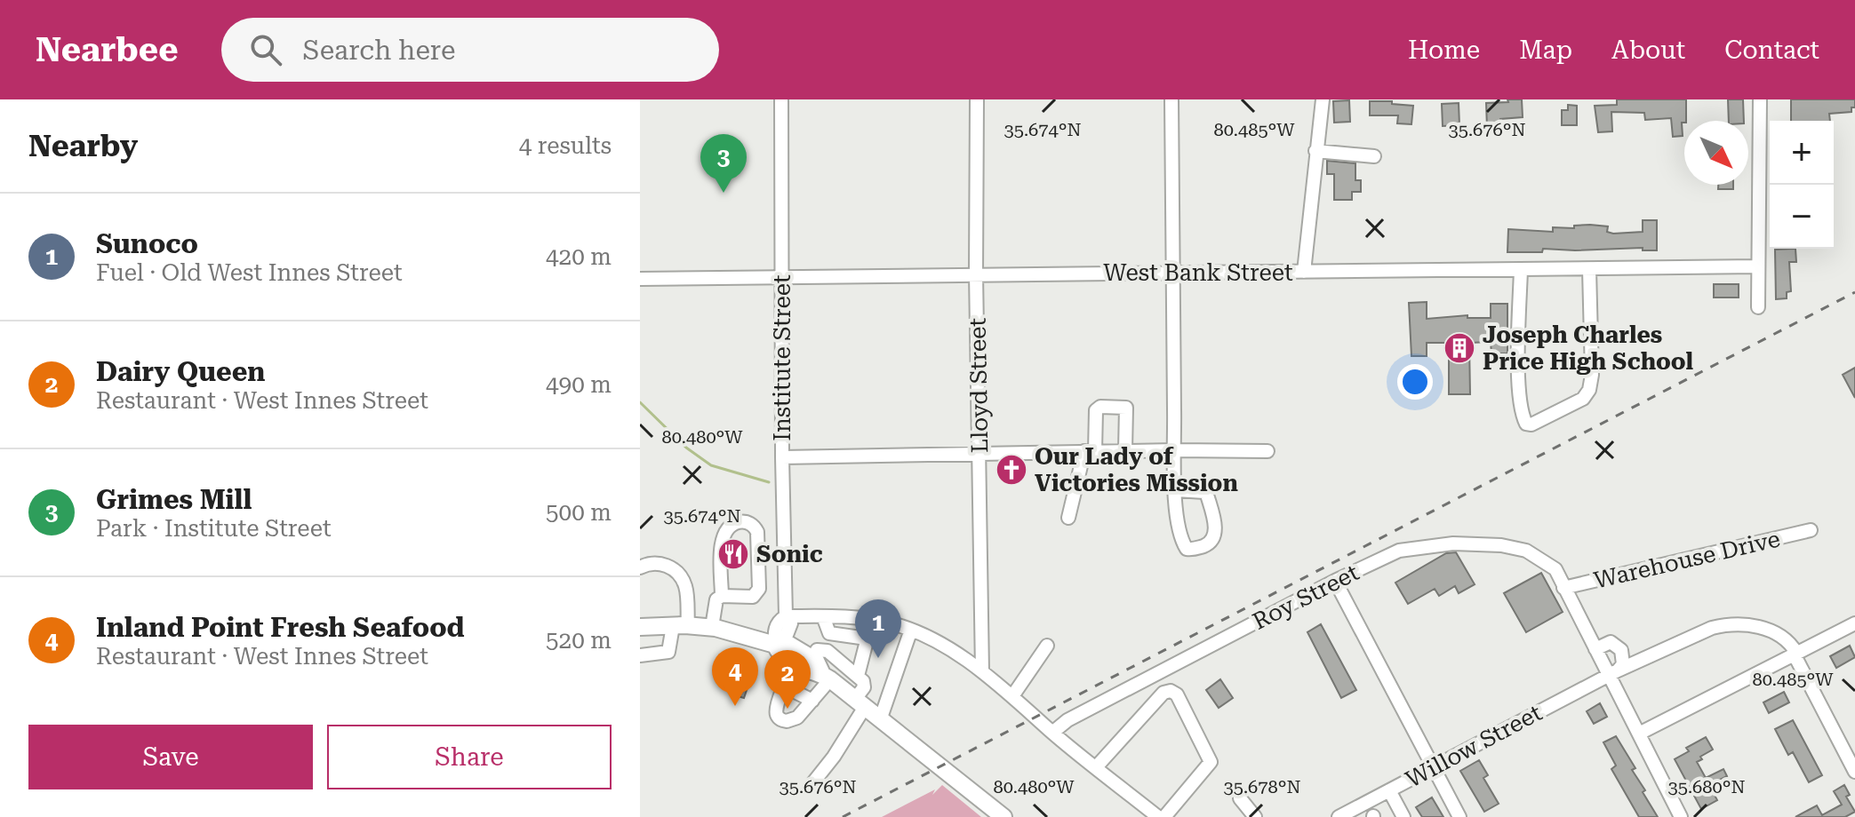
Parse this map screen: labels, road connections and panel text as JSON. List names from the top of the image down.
{
  "streets": {
    "street": [
      "West Bank Street",
      "Institute Street",
      "Lloyd Street",
      "Warehouse Drive",
      "Roy Street",
      "Willow Street"
    ]
  },
  "crossings": [
    ["West Bank Street", "Institute Street"],
    ["West Bank Street", "Lloyd Street"],
    ["Warehouse Drive", "Roy Street"],
    ["Roy Street", "Willow Street"]
  ],
  "places": {
    "building": ["Joseph Charles Price High School"],
    "church": ["Our Lady of Victories Mission"],
    "restaurant": ["Sonic"]
  },
  "north": "bottom right",
  "page": {
    "header": "Nearbee",
    "search": "Search here",
    "nav": [
      "Home",
      "Map",
      "About",
      "Contact"
    ],
    "heading": ["Nearby", "4 results"],
    "map_buttons": ["+", "−"],
    "pins": [
      "3",
      "1",
      "4",
      "2"
    ],
    "list": [
      {
        "mark": "1",
        "name": "Sunoco",
        "note": "Fuel · Old West Innes Street",
        "value": "420 m"
      },
      {
        "mark": "2",
        "name": "Dairy Queen",
        "note": "Restaurant · West Innes Street",
        "value": "490 m"
      },
      {
        "mark": "3",
        "name": "Grimes Mill",
        "note": "Park · Institute Street",
        "value": "500 m"
      },
      {
        "mark": "4",
        "name": "Inland Point Fresh Seafood",
        "note": "Restaurant · West Innes Street",
        "value": "520 m"
      }
    ],
    "buttons": ["Save", "Share"]
  },
  "coordinates": [
    "80.485°W",
    "35.674°N",
    "35.676°N",
    "80.480°W",
    "35.678°N",
    "35.680°N"
  ]
}
